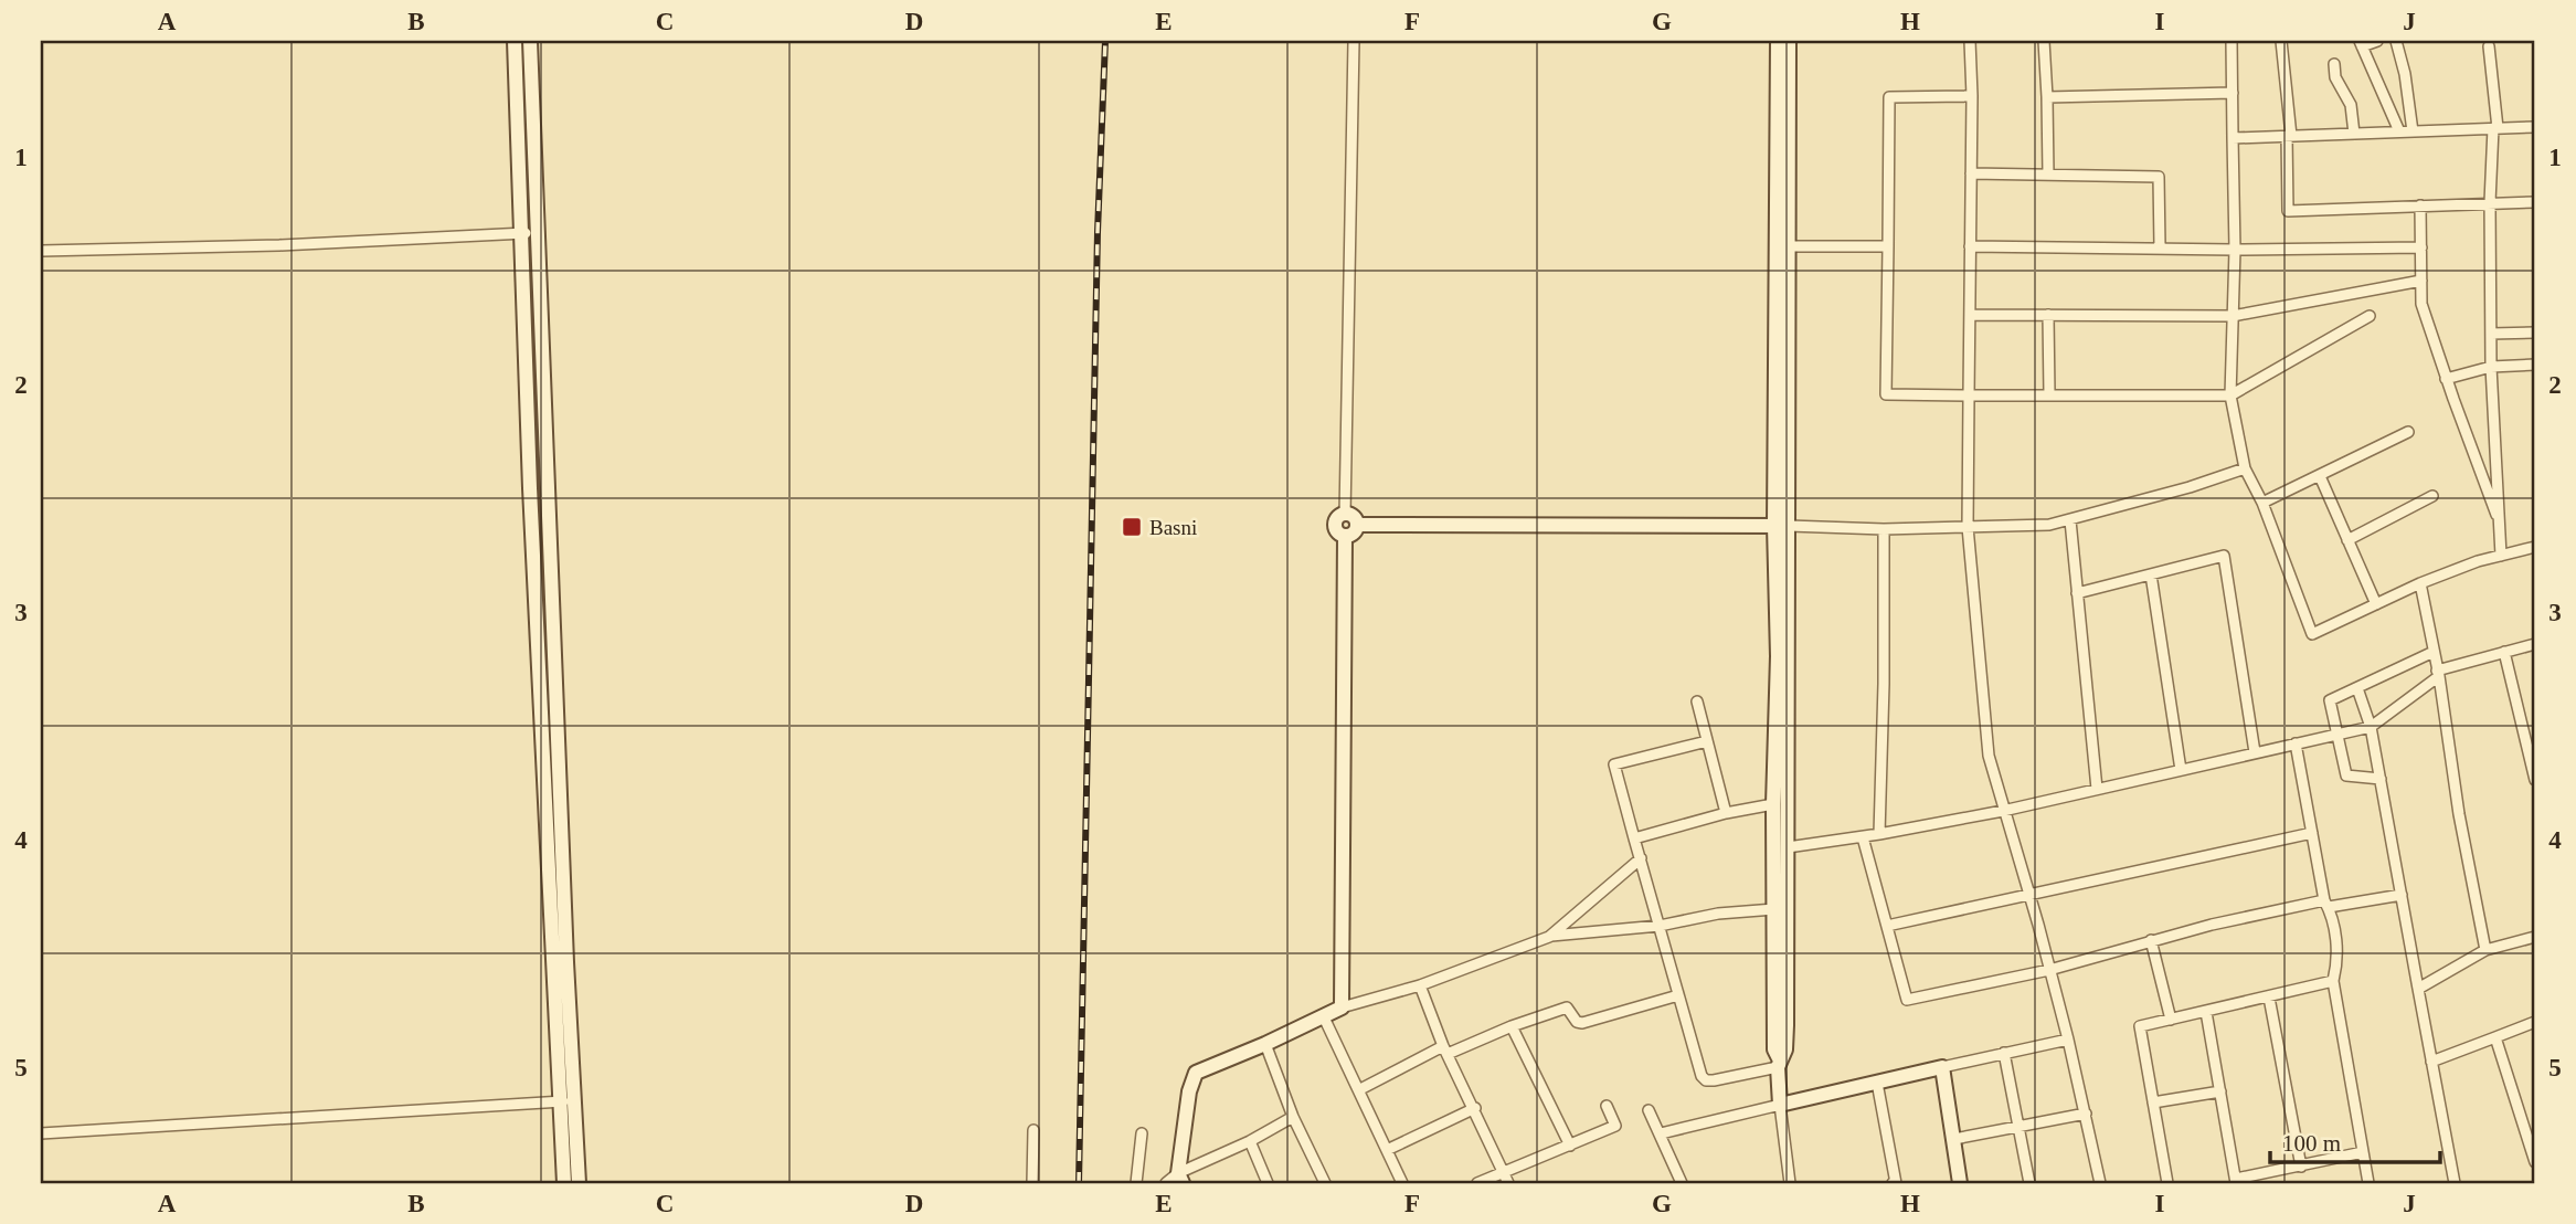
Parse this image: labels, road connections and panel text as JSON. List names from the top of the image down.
{
  "places": {
    "transit": ["Basni"]
  },
  "scale_bar": "100 m",
  "grid": {
    "columns": [
      "A",
      "B",
      "C",
      "D",
      "E",
      "F",
      "G",
      "H",
      "I",
      "J"
    ],
    "rows": [
      "1",
      "2",
      "3",
      "4",
      "5"
    ]
  }
}
